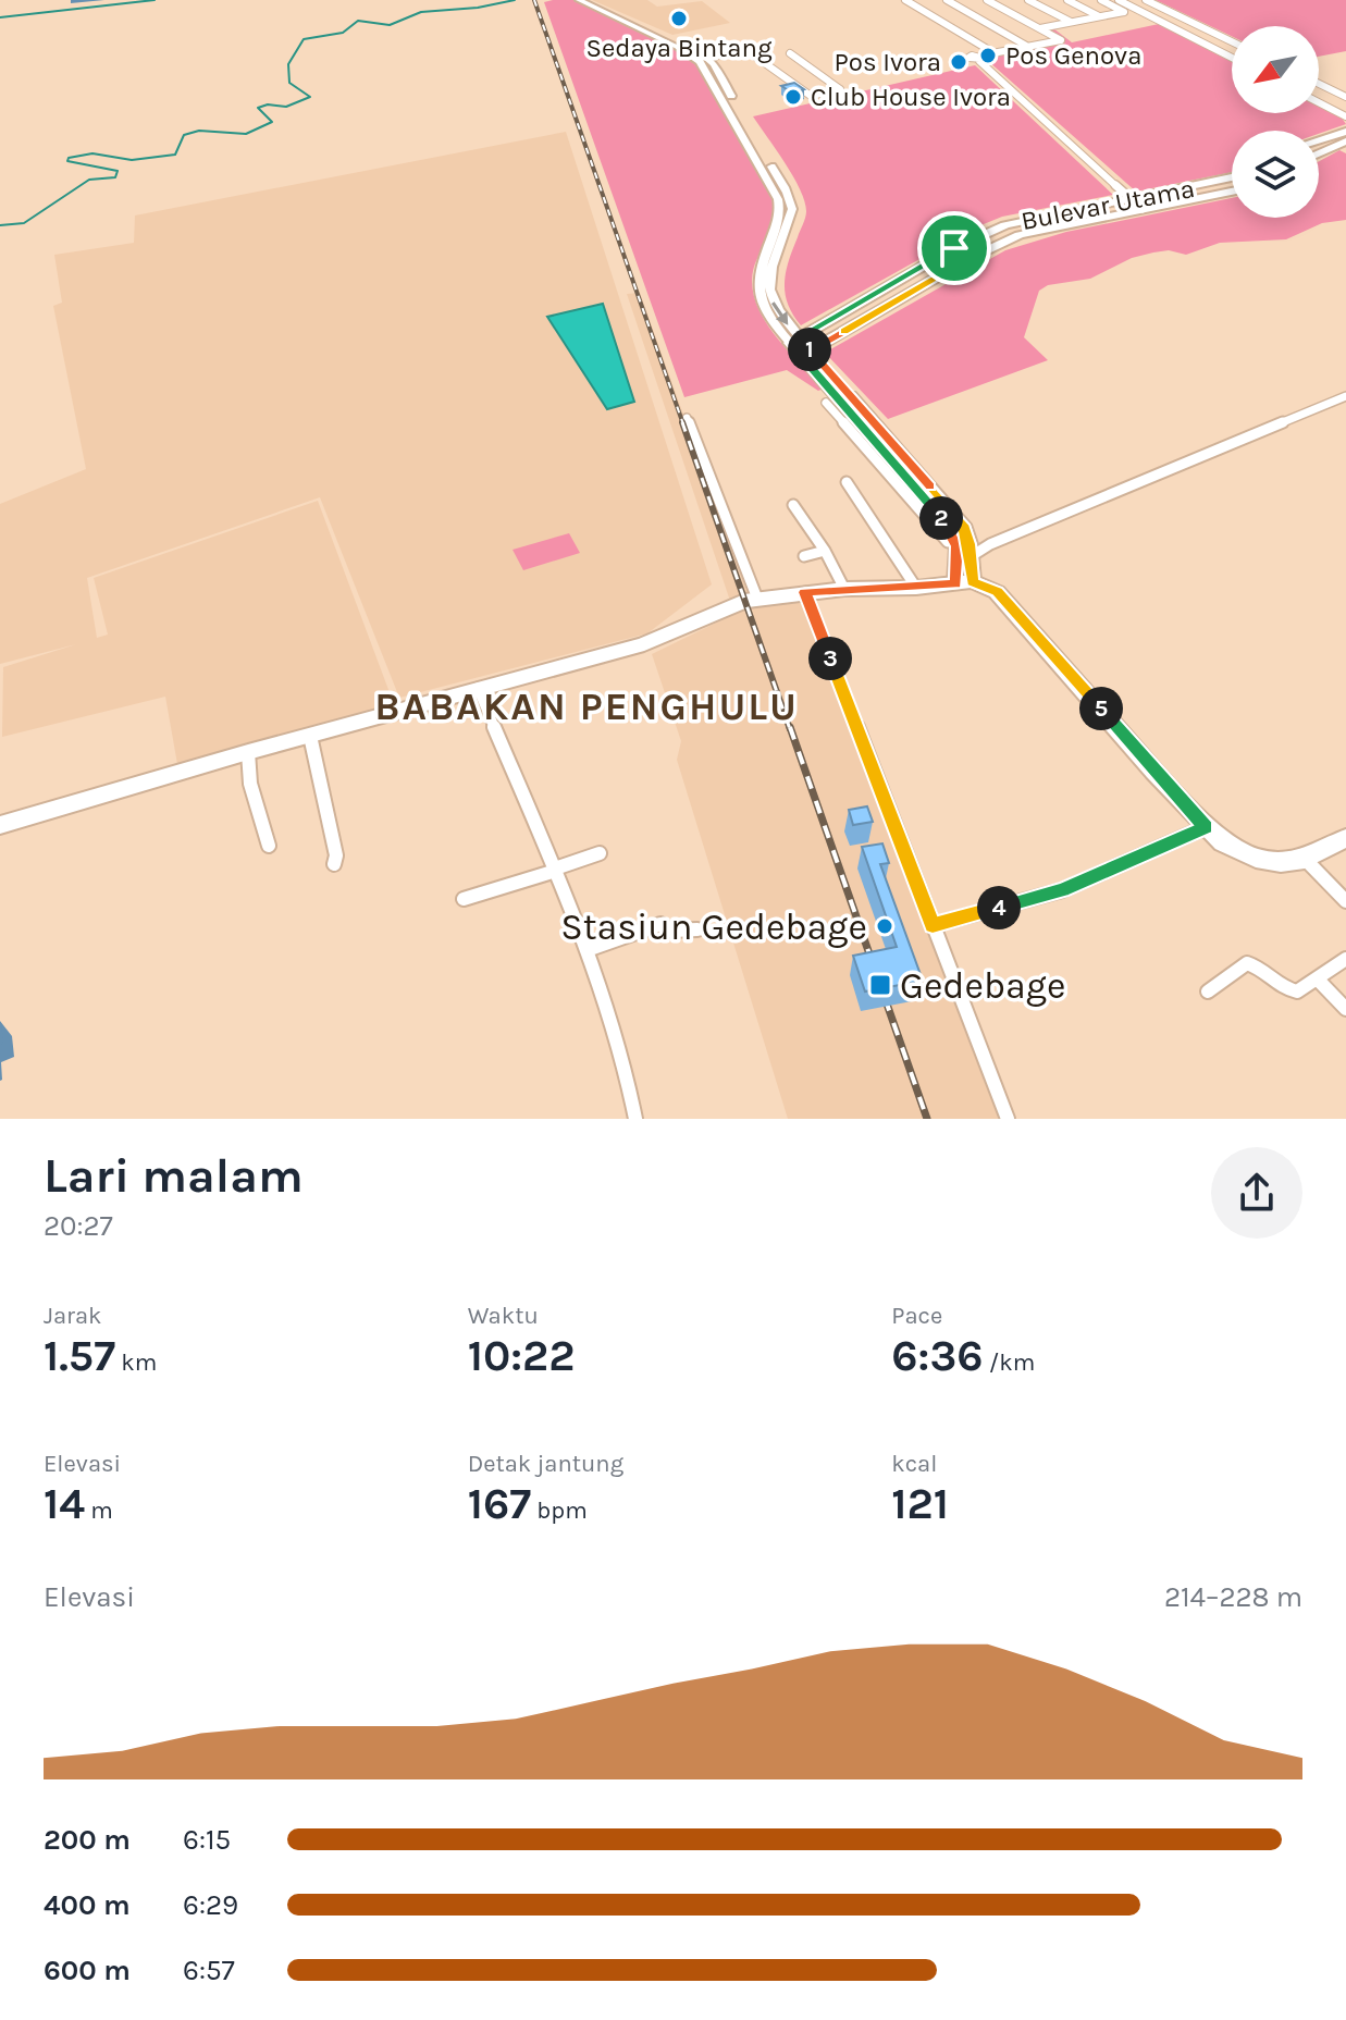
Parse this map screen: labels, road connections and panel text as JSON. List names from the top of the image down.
{
  "streets": {
    "main road": ["Bulevar Utama"]
  },
  "districts": ["BABAKAN PENGHULU"],
  "places": {
    "other": [
      "Sedaya Bintang",
      "Pos Genova",
      "Pos Ivora",
      "Club House Ivora",
      "Stasiun Gedebage"
    ],
    "transit": ["Gedebage"]
  },
  "north": "bottom left",
  "page": {
    "pins": [
      "1",
      "2",
      "3",
      "5",
      "4"
    ],
    "heading": ["Lari malam", "20:27"],
    "stats": [
      ["Jarak", "1.57 km"],
      ["Waktu", "10:22"],
      ["Pace", "6:36 /km"],
      ["Elevasi", "14 m"],
      ["Detak jantung", "167 bpm"],
      ["kcal", "121"]
    ],
    "chart": ["Elevasi", "214–228 m"],
    "list": [
      {
        "name": "200 m",
        "note": "6:15"
      },
      {
        "name": "400 m",
        "note": "6:29"
      },
      {
        "name": "600 m",
        "note": "6:57"
      }
    ]
  }
}
